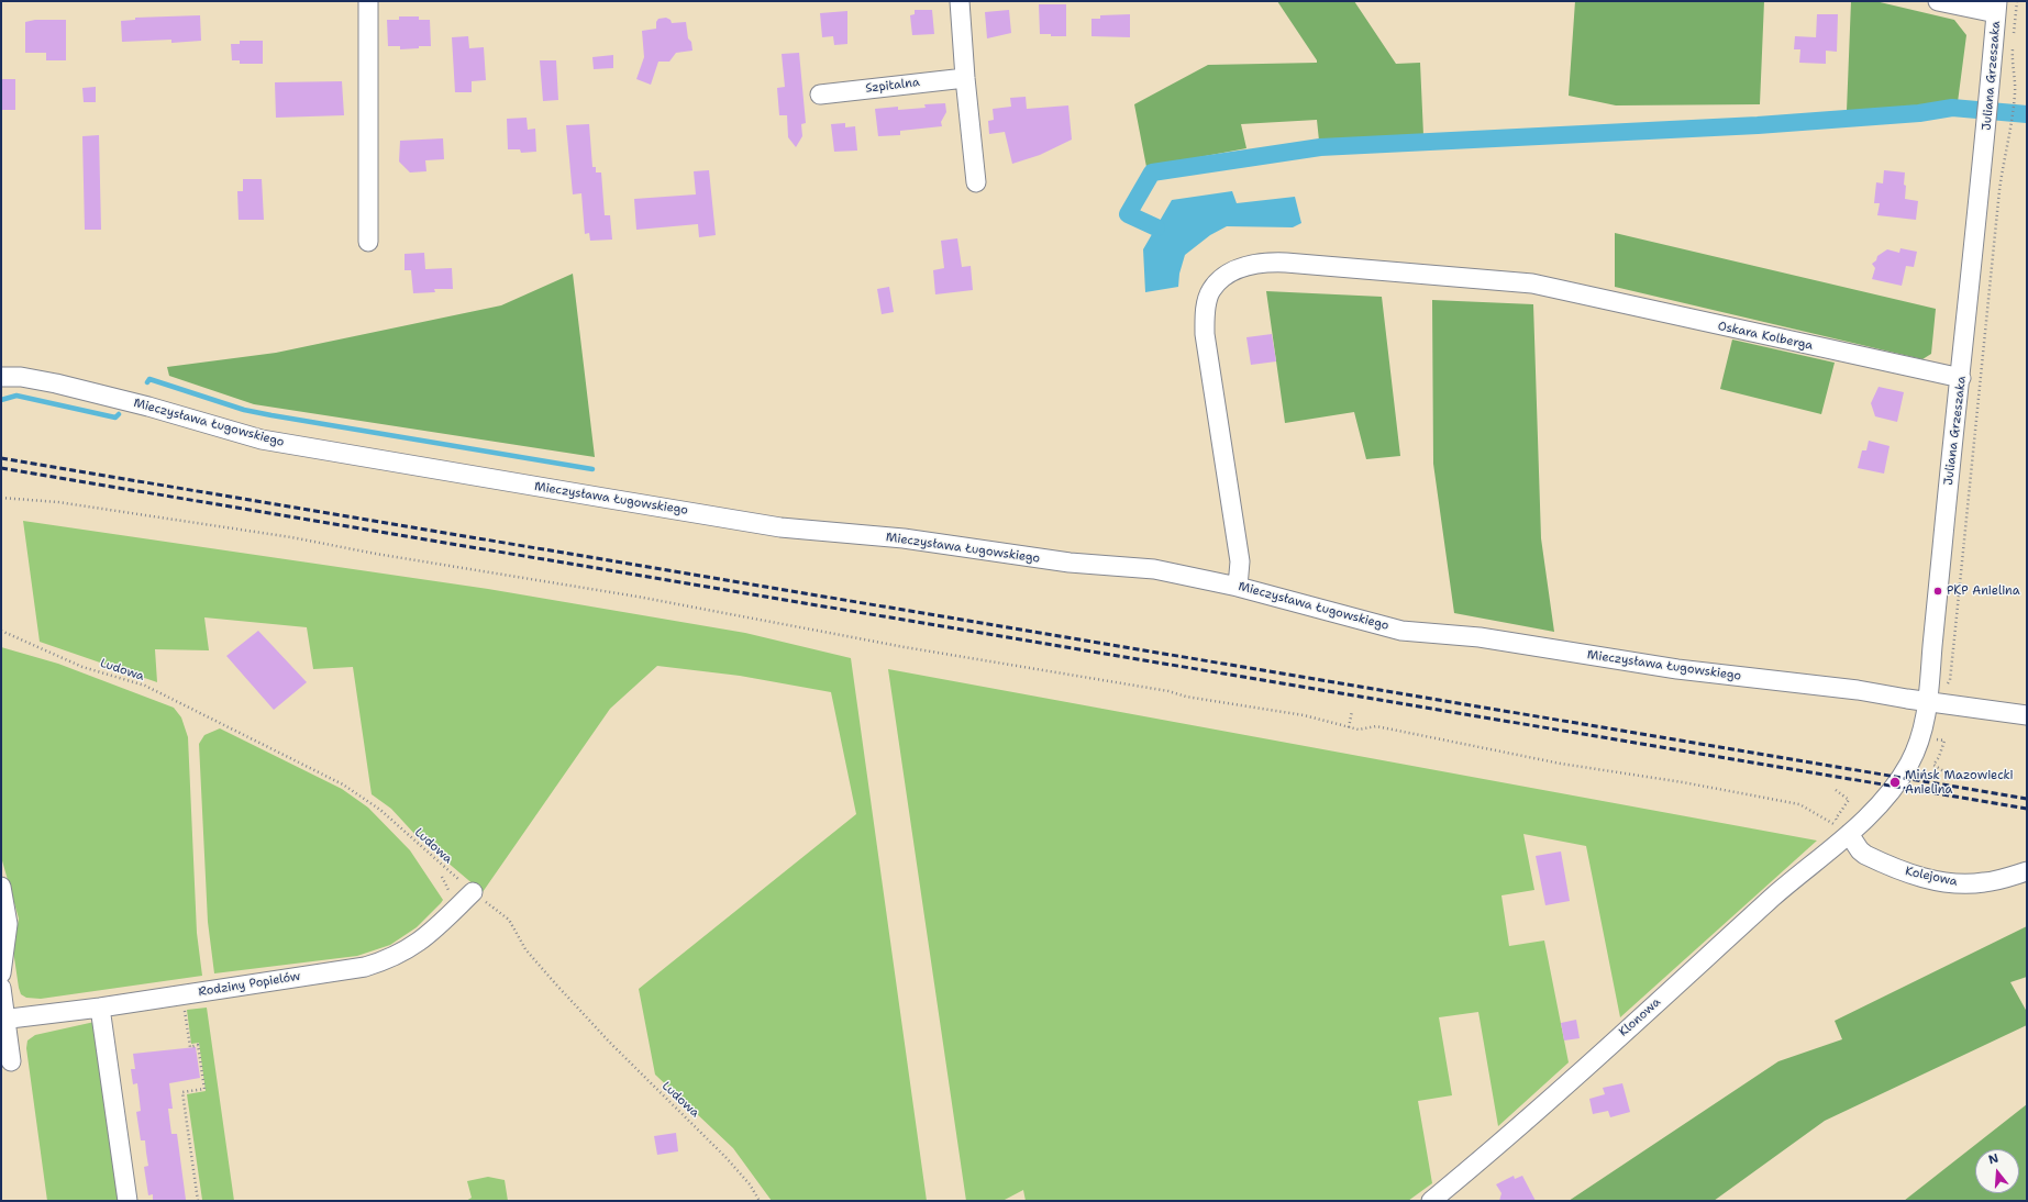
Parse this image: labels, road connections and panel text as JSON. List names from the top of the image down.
{
  "streets": {
    "street": [
      "Juliana Grzeszaka",
      "Szpitalna",
      "Oskara Kolberga",
      "Mieczysława Ługowskiego",
      "Kolejowa",
      "Rodziny Popielów",
      "Klonowa"
    ],
    "path": ["Ludowa"]
  },
  "crossings": [
    ["Juliana Grzeszaka", "Oskara Kolberga"],
    ["Juliana Grzeszaka", "Mieczysława Ługowskiego"],
    ["Juliana Grzeszaka", "Kolejowa"],
    ["Juliana Grzeszaka", "Klonowa"],
    ["Oskara Kolberga", "Mieczysława Ługowskiego"],
    ["Ludowa", "Rodziny Popielów"],
    ["Kolejowa", "Klonowa"]
  ],
  "places": ["PKP Anielina", "Mińsk Mazowiecki Anielina"],
  "north": "top"
}
